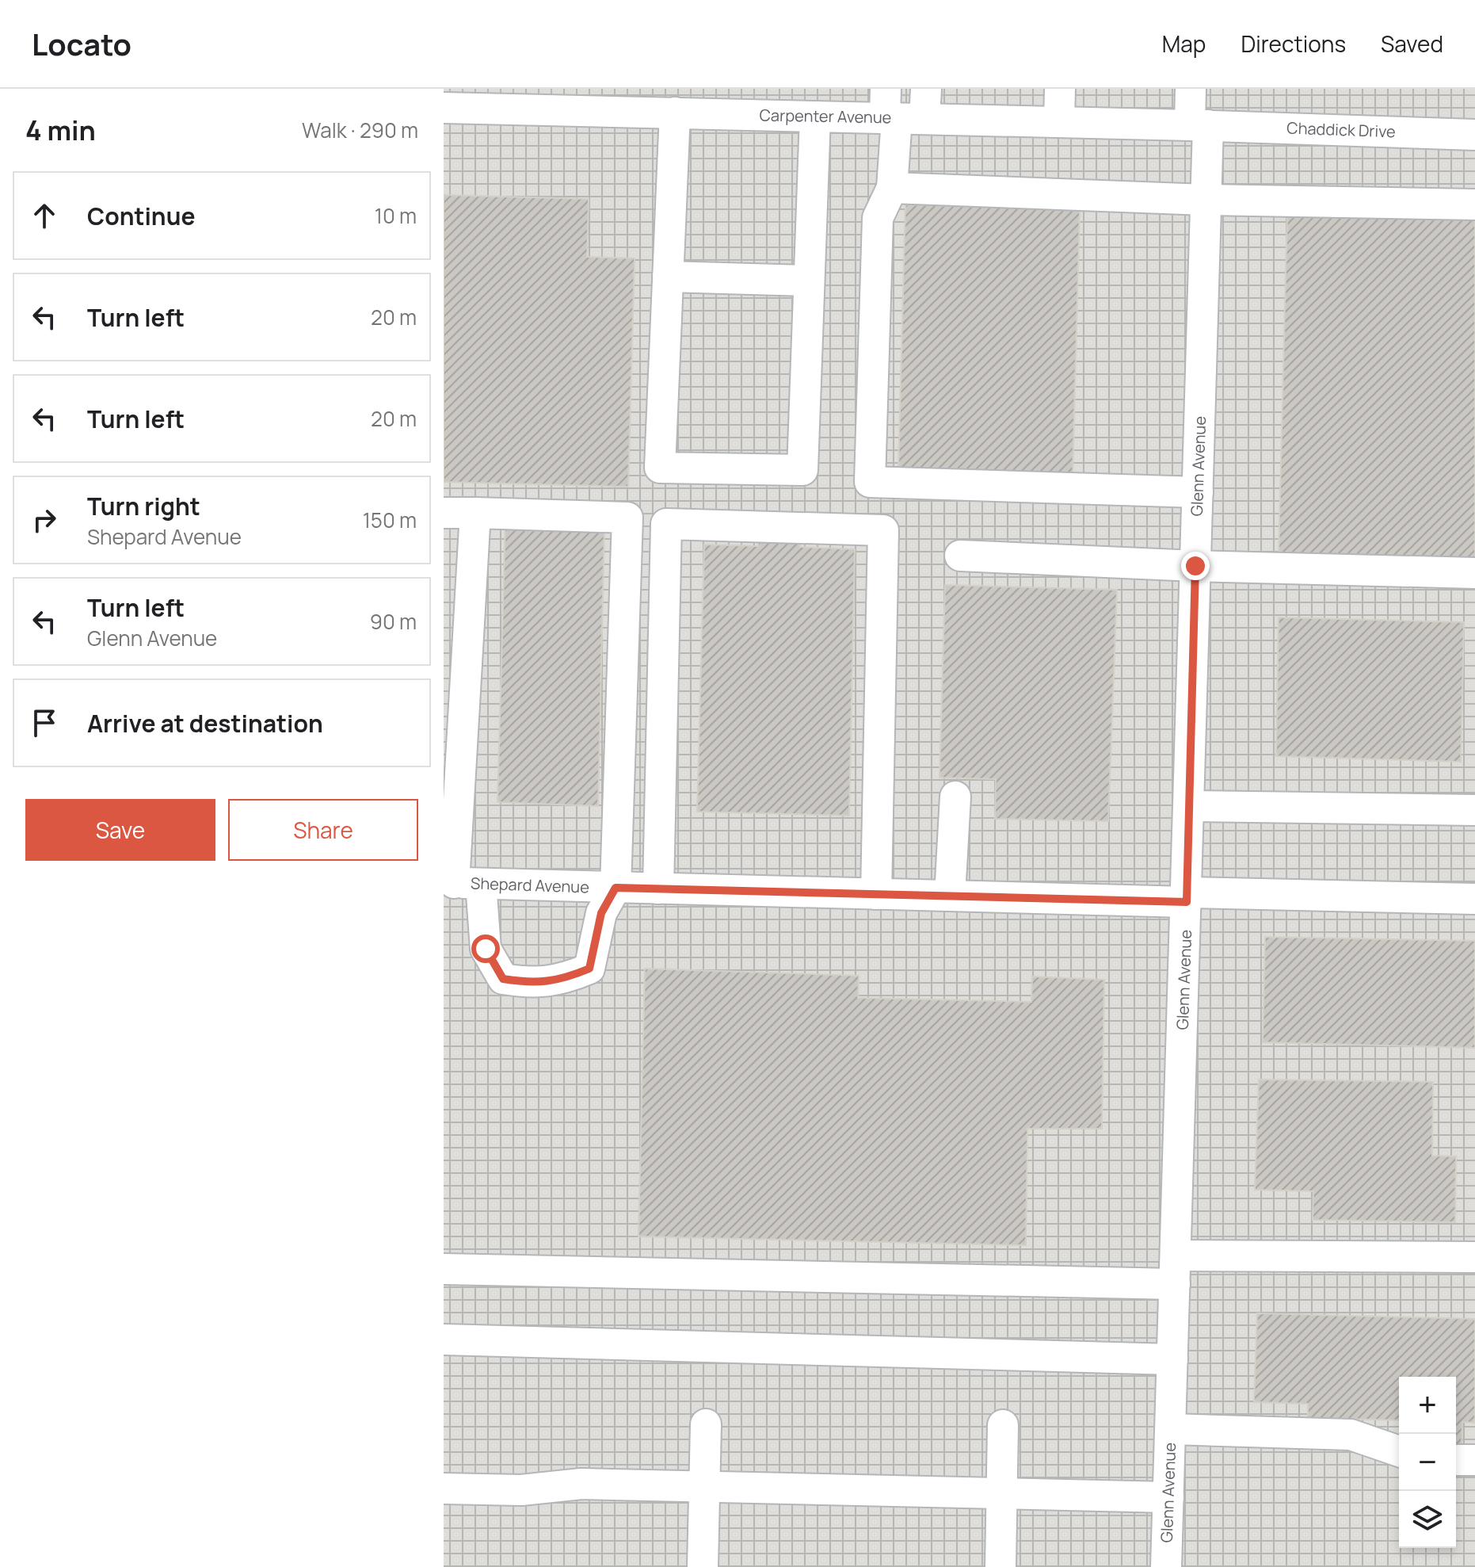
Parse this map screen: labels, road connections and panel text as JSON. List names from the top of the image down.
{
  "streets": {
    "street": [
      "Carpenter Avenue",
      "Chaddick Drive",
      "Glenn Avenue",
      "Shepard Avenue"
    ]
  },
  "crossings": [
    ["Carpenter Avenue", "Chaddick Drive"],
    ["Carpenter Avenue", "Glenn Avenue"],
    ["Chaddick Drive", "Glenn Avenue"],
    ["Glenn Avenue", "Shepard Avenue"]
  ],
  "page": {
    "header": "Locato",
    "nav": ["Map", "Directions", "Saved"],
    "heading": ["4 min", "Walk · 290 m"],
    "list": [
      ["Continue", "10 m"],
      ["Turn left", "20 m"],
      ["Turn left", "20 m"],
      ["Turn right", "Shepard Avenue", "150 m"],
      ["Turn left", "Glenn Avenue", "90 m"],
      "Arrive at destination"
    ],
    "buttons": ["Save", "Share"],
    "map_buttons": ["+", "−"]
  }
}
